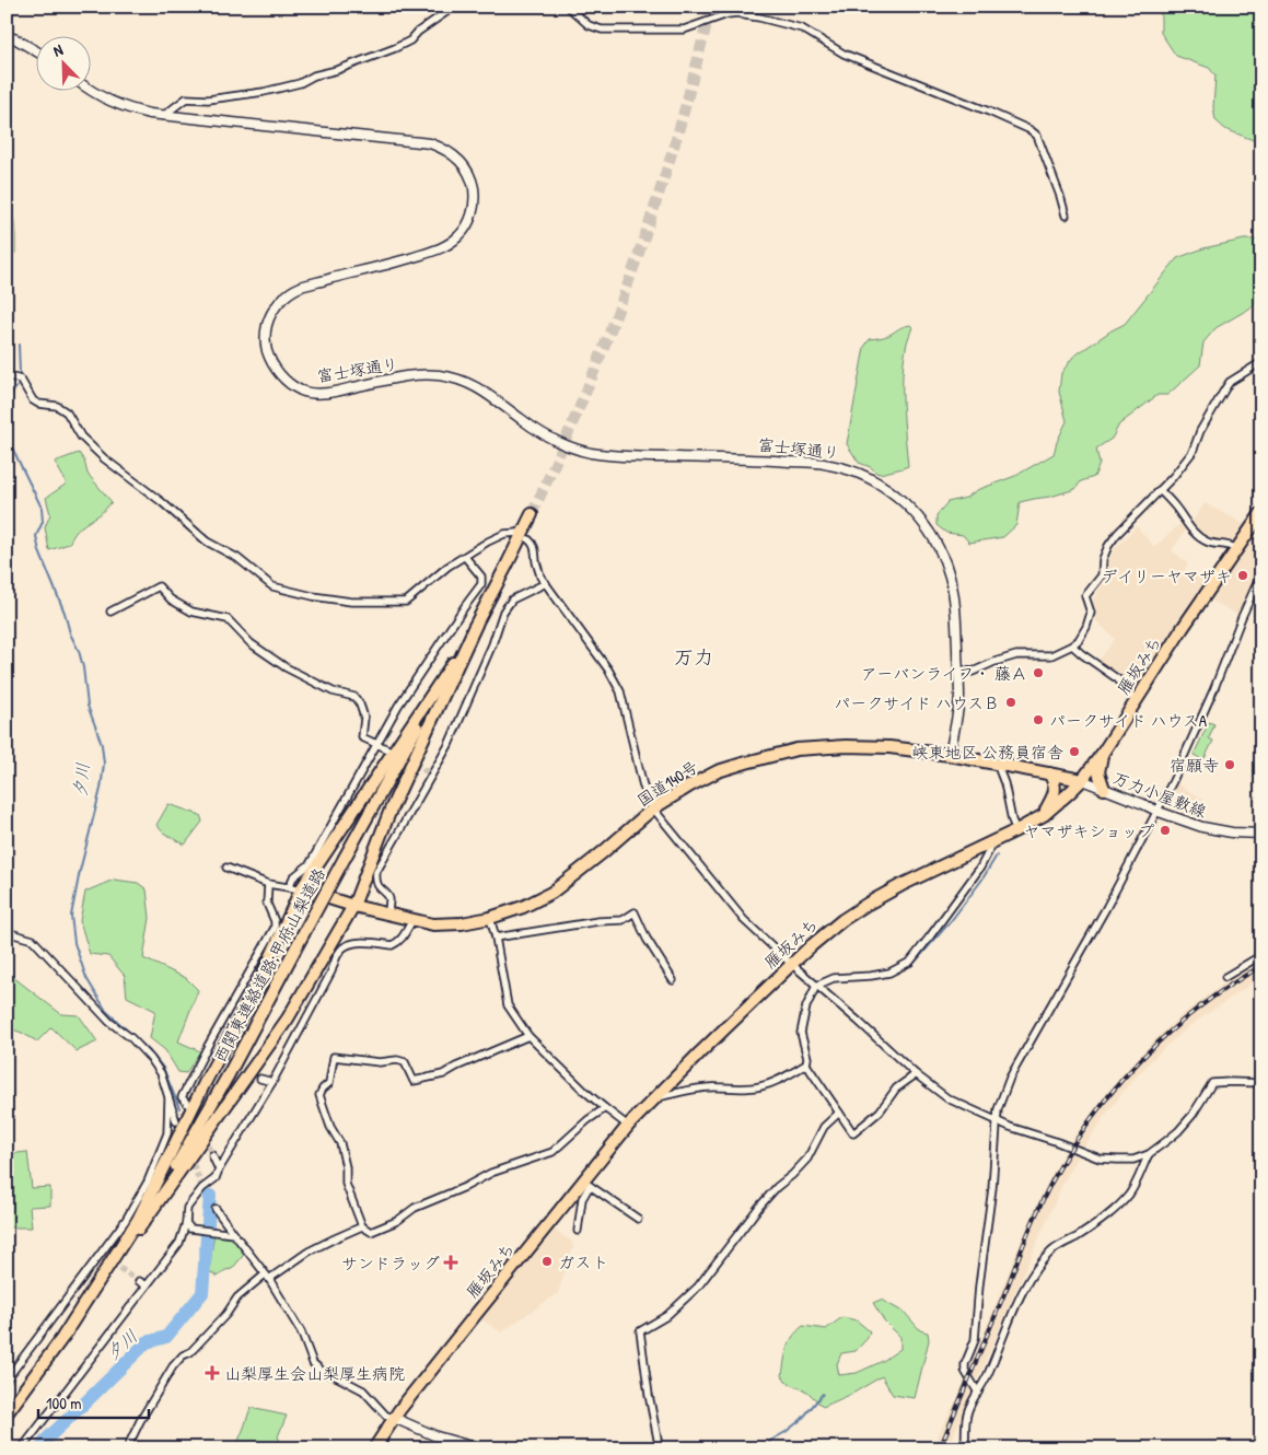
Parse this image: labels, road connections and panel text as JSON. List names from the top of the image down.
{
  "streets": {
    "highway": ["雁坂みち", "国道140号", "西関東連絡道路;甲府山梨道路"],
    "street": ["富士塚通り", "万力小屋敷線"]
  },
  "crossings": [
    ["富士塚通り", "国道140号"],
    ["雁坂みち", "国道140号"],
    ["雁坂みち", "万力小屋敷線"],
    ["国道140号", "万力小屋敷線"]
  ],
  "districts": ["万力"],
  "water": ["夕川"],
  "places": {
    "other": [
      "デイリーヤマザキ",
      "アーバンライフ・ 藤Ａ",
      "パークサイド ハウスＢ",
      "パークサイド ハウスA",
      "峡東地区 公務員宿舎",
      "宿願寺",
      "ヤマザキショップ",
      "ガスト"
    ],
    "health": ["サンドラッグ", "山梨厚生会山梨厚生病院"]
  },
  "scale_bar": "100 m",
  "north": "top left"
}
